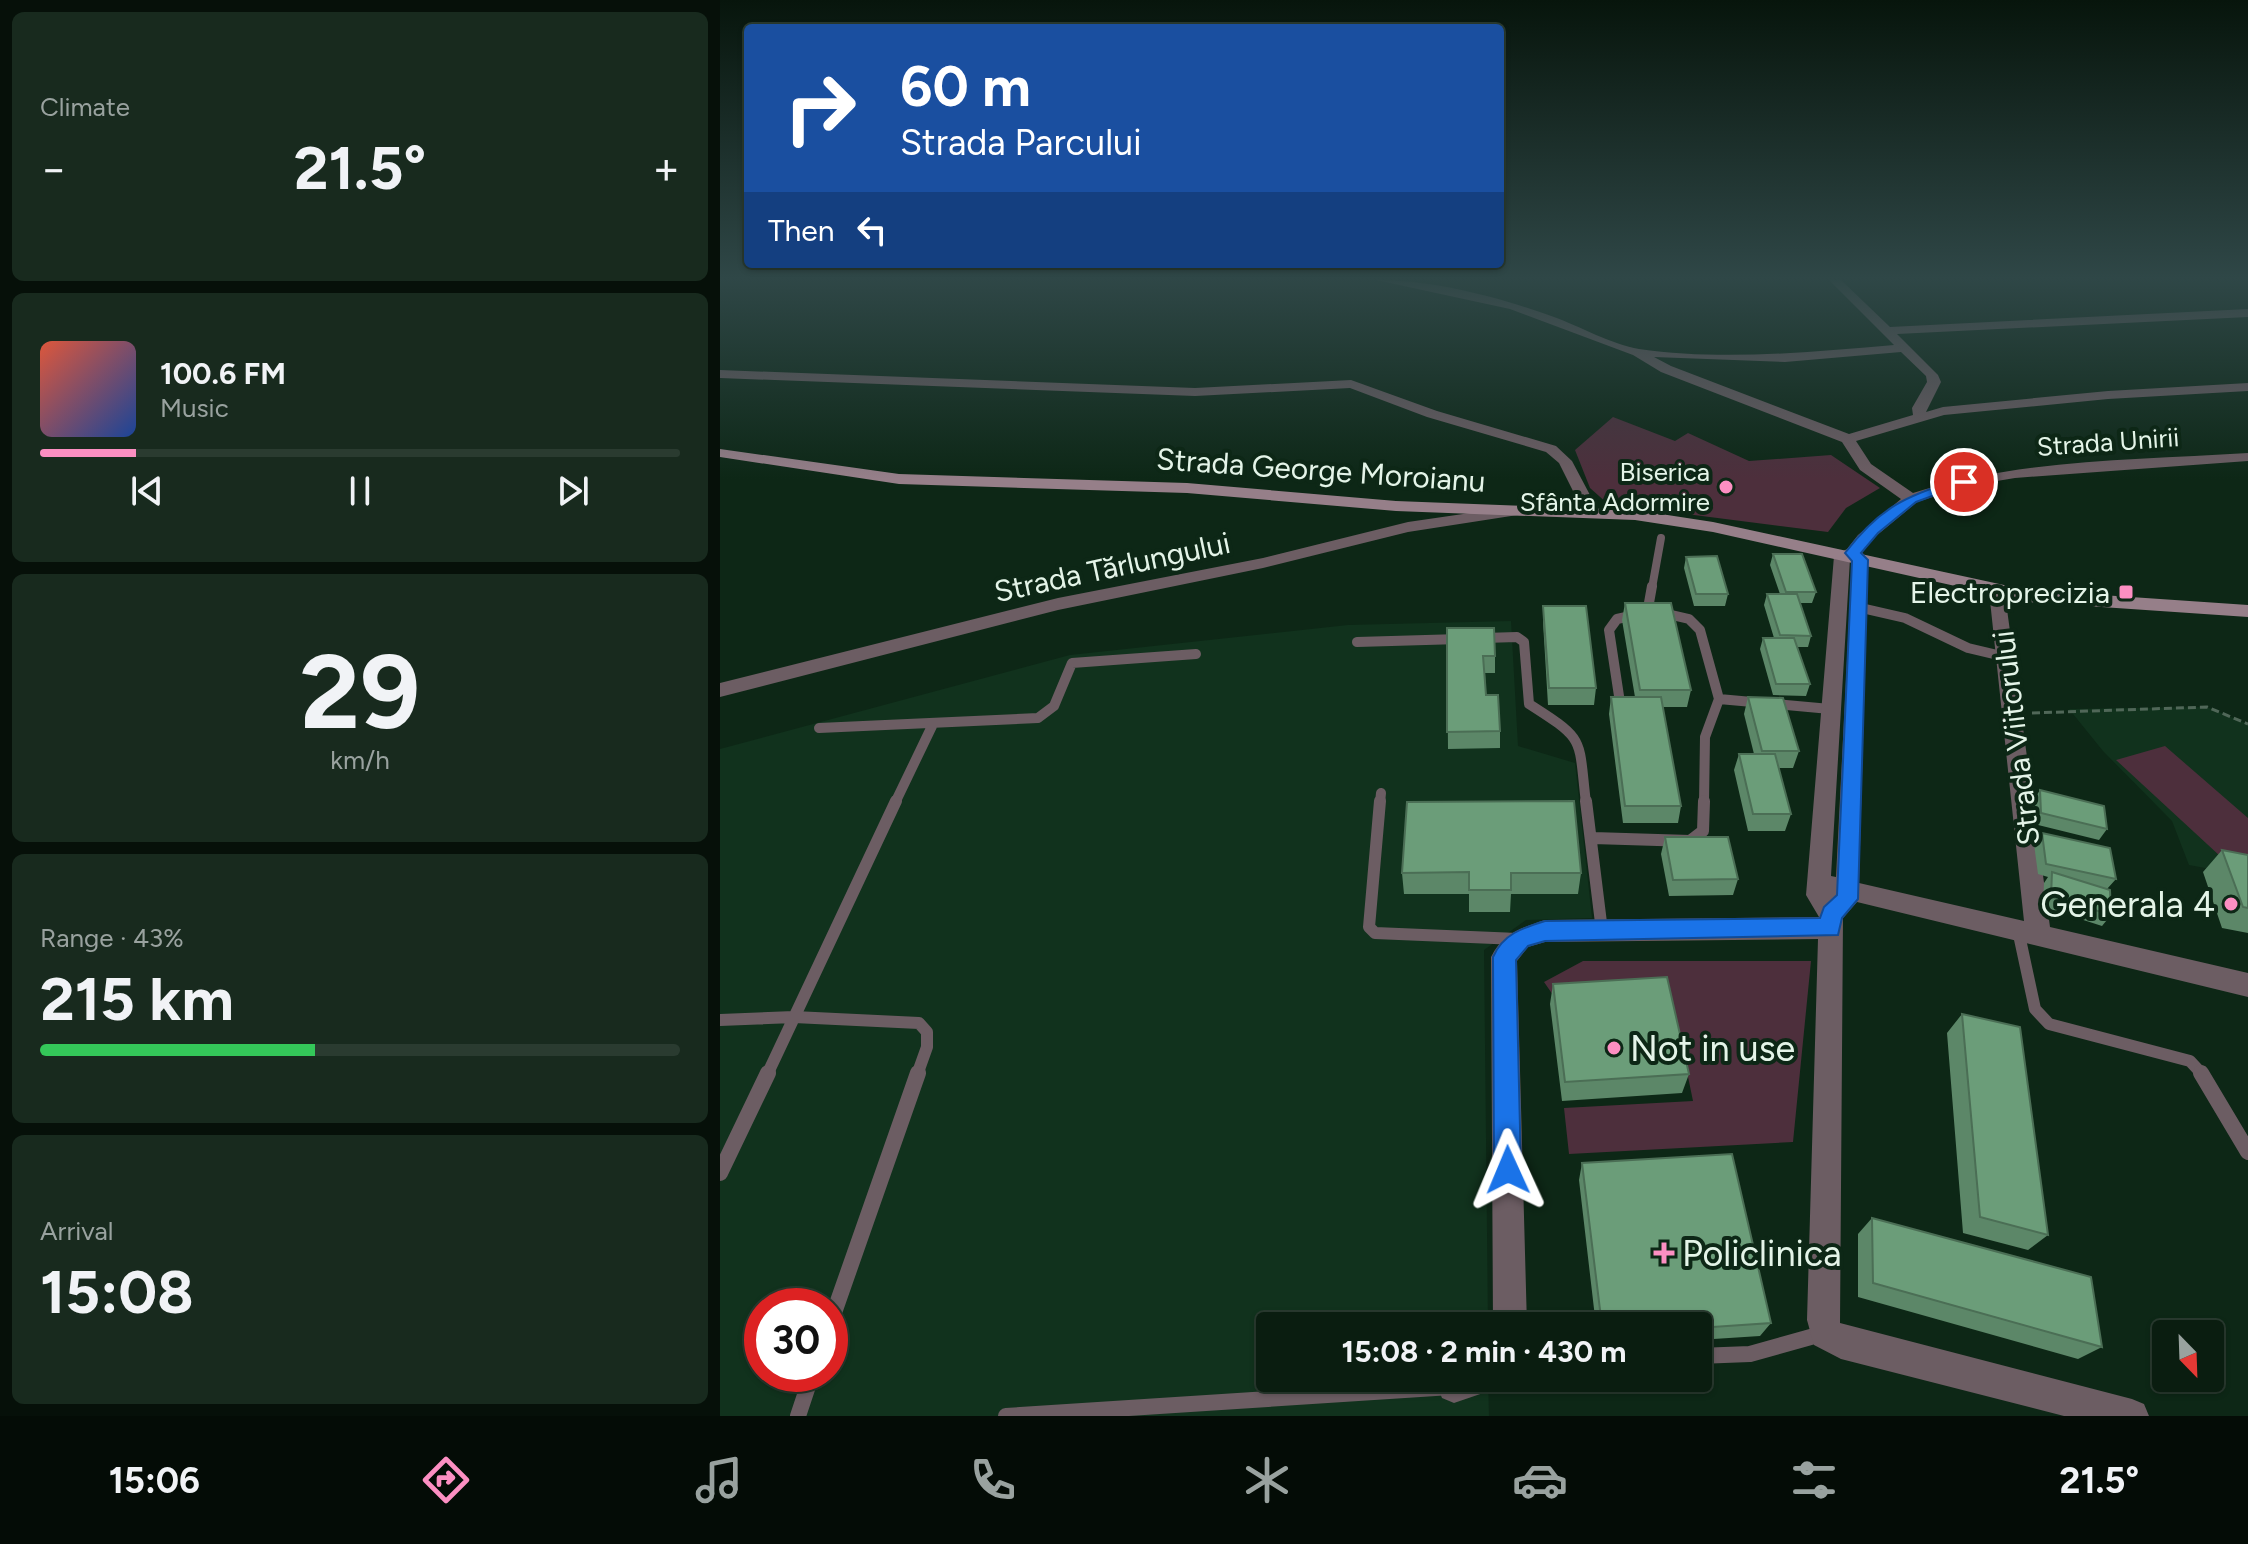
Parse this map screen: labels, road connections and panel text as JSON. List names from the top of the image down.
{
  "streets": {
    "main road": ["Strada George Moroianu"],
    "street": ["Strada Unirii", "Strada Tărlungului", "Strada Viitorului"]
  },
  "crossings": [
    ["Strada Unirii", "Strada George Moroianu"],
    ["Strada George Moroianu", "Strada Tărlungului"],
    ["Strada George Moroianu", "Strada Viitorului"]
  ],
  "places": {
    "other": ["Biserica Sfânta Adormire", "Generala 4", "Not in use"],
    "transit": ["Electroprecizia"],
    "health": ["Policlinica"]
  },
  "north": "bottom right",
  "page": {
    "tile": [
      "Climate",
      ["29", "km/h"],
      ["Range · 43%", "215 km"],
      ["Arrival", "15:08"]
    ],
    "turn": ["60 m", "Strada Parcului"],
    "heat": ["−", "21.5°", "+"],
    "then": "Then",
    "song": ["100.6 FM", "Music"],
    "limit": "30",
    "trip": "15:08 · 2 min · 430 m",
    "tabs": ["15:06", "21.5°"]
  }
}
